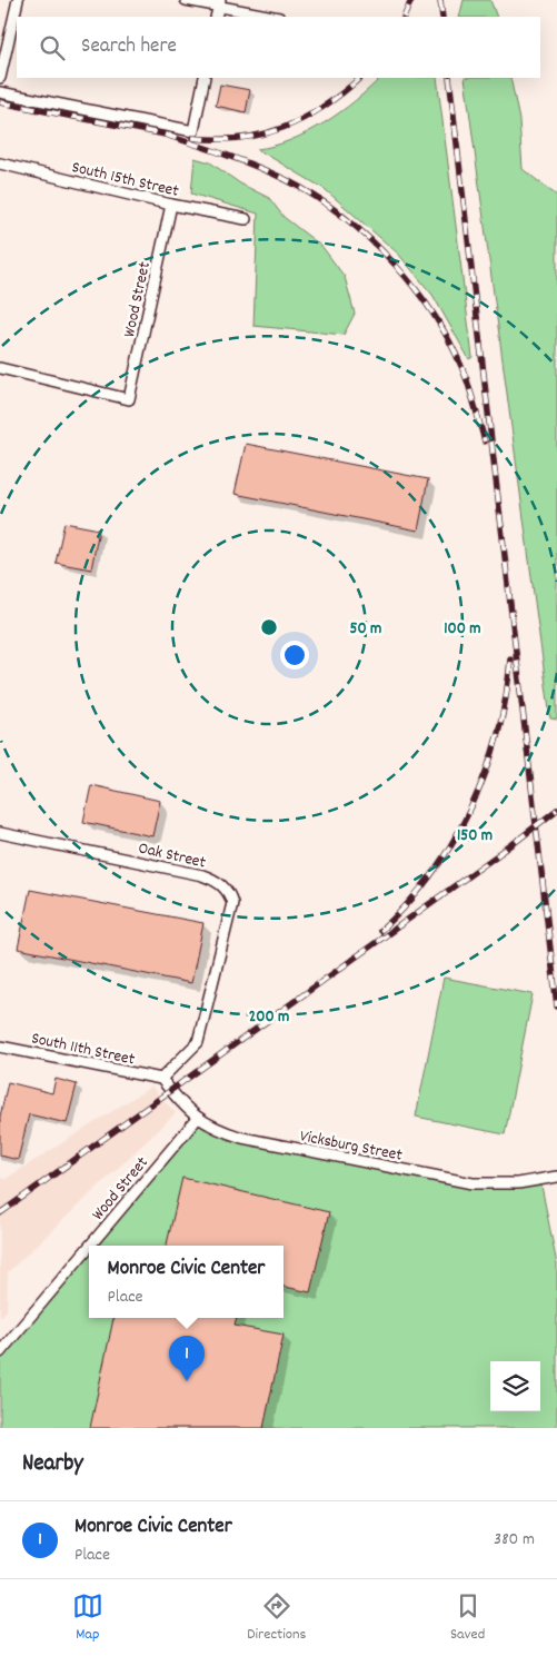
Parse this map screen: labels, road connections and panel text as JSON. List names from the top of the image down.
{
  "streets": {
    "street": [
      "South 15th Street",
      "Wood Street",
      "Oak Street",
      "South 11th Street",
      "Vicksburg Street"
    ]
  },
  "crossings": [
    ["South 15th Street", "Wood Street"],
    ["Wood Street", "Vicksburg Street"],
    ["Oak Street", "South 11th Street"],
    ["Oak Street", "Vicksburg Street"],
    ["South 11th Street", "Vicksburg Street"]
  ],
  "page": {
    "search": "Search here",
    "popup": ["Monroe Civic Center", "Place"],
    "pins": "1",
    "heading": "Nearby",
    "list": [
      {
        "mark": "1",
        "name": "Monroe Civic Center",
        "note": "Place",
        "value": "380 m"
      }
    ],
    "nav": ["Map", "Directions", "Saved"]
  },
  "rings": [
    "50 m",
    "100 m",
    "150 m",
    "200 m"
  ]
}
